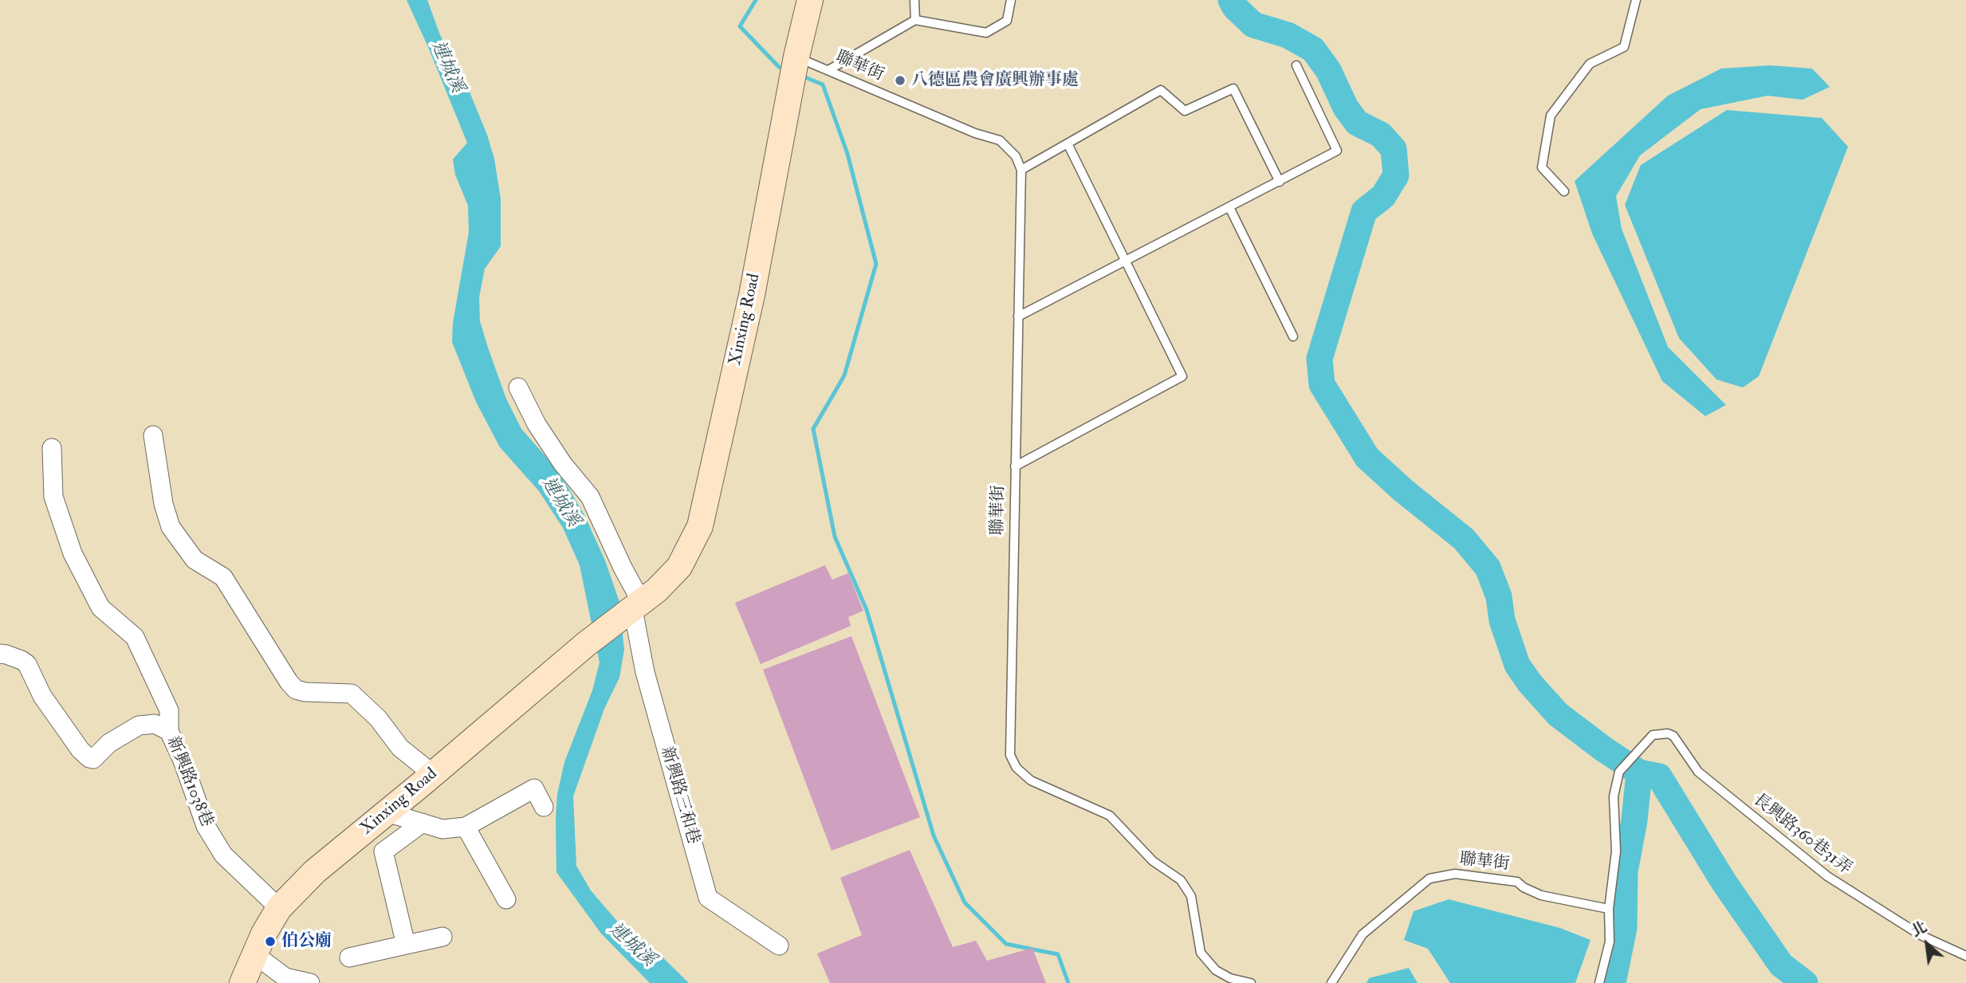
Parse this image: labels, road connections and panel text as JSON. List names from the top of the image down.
{
  "streets": {
    "street": ["Xinxing Road", "新興路1038巷", "新興路三和巷"],
    "lane": ["聯華街", "長興路360巷31弄"]
  },
  "crossings": [
    ["聯華街", "Xinxing Road"],
    ["聯華街", "長興路360巷31弄"],
    ["Xinxing Road", "新興路1038巷"],
    ["Xinxing Road", "新興路三和巷"]
  ],
  "water": ["連城溪"],
  "places": ["八德區農會廣興辦事處", "伯公廟"],
  "north": "top left"
}
